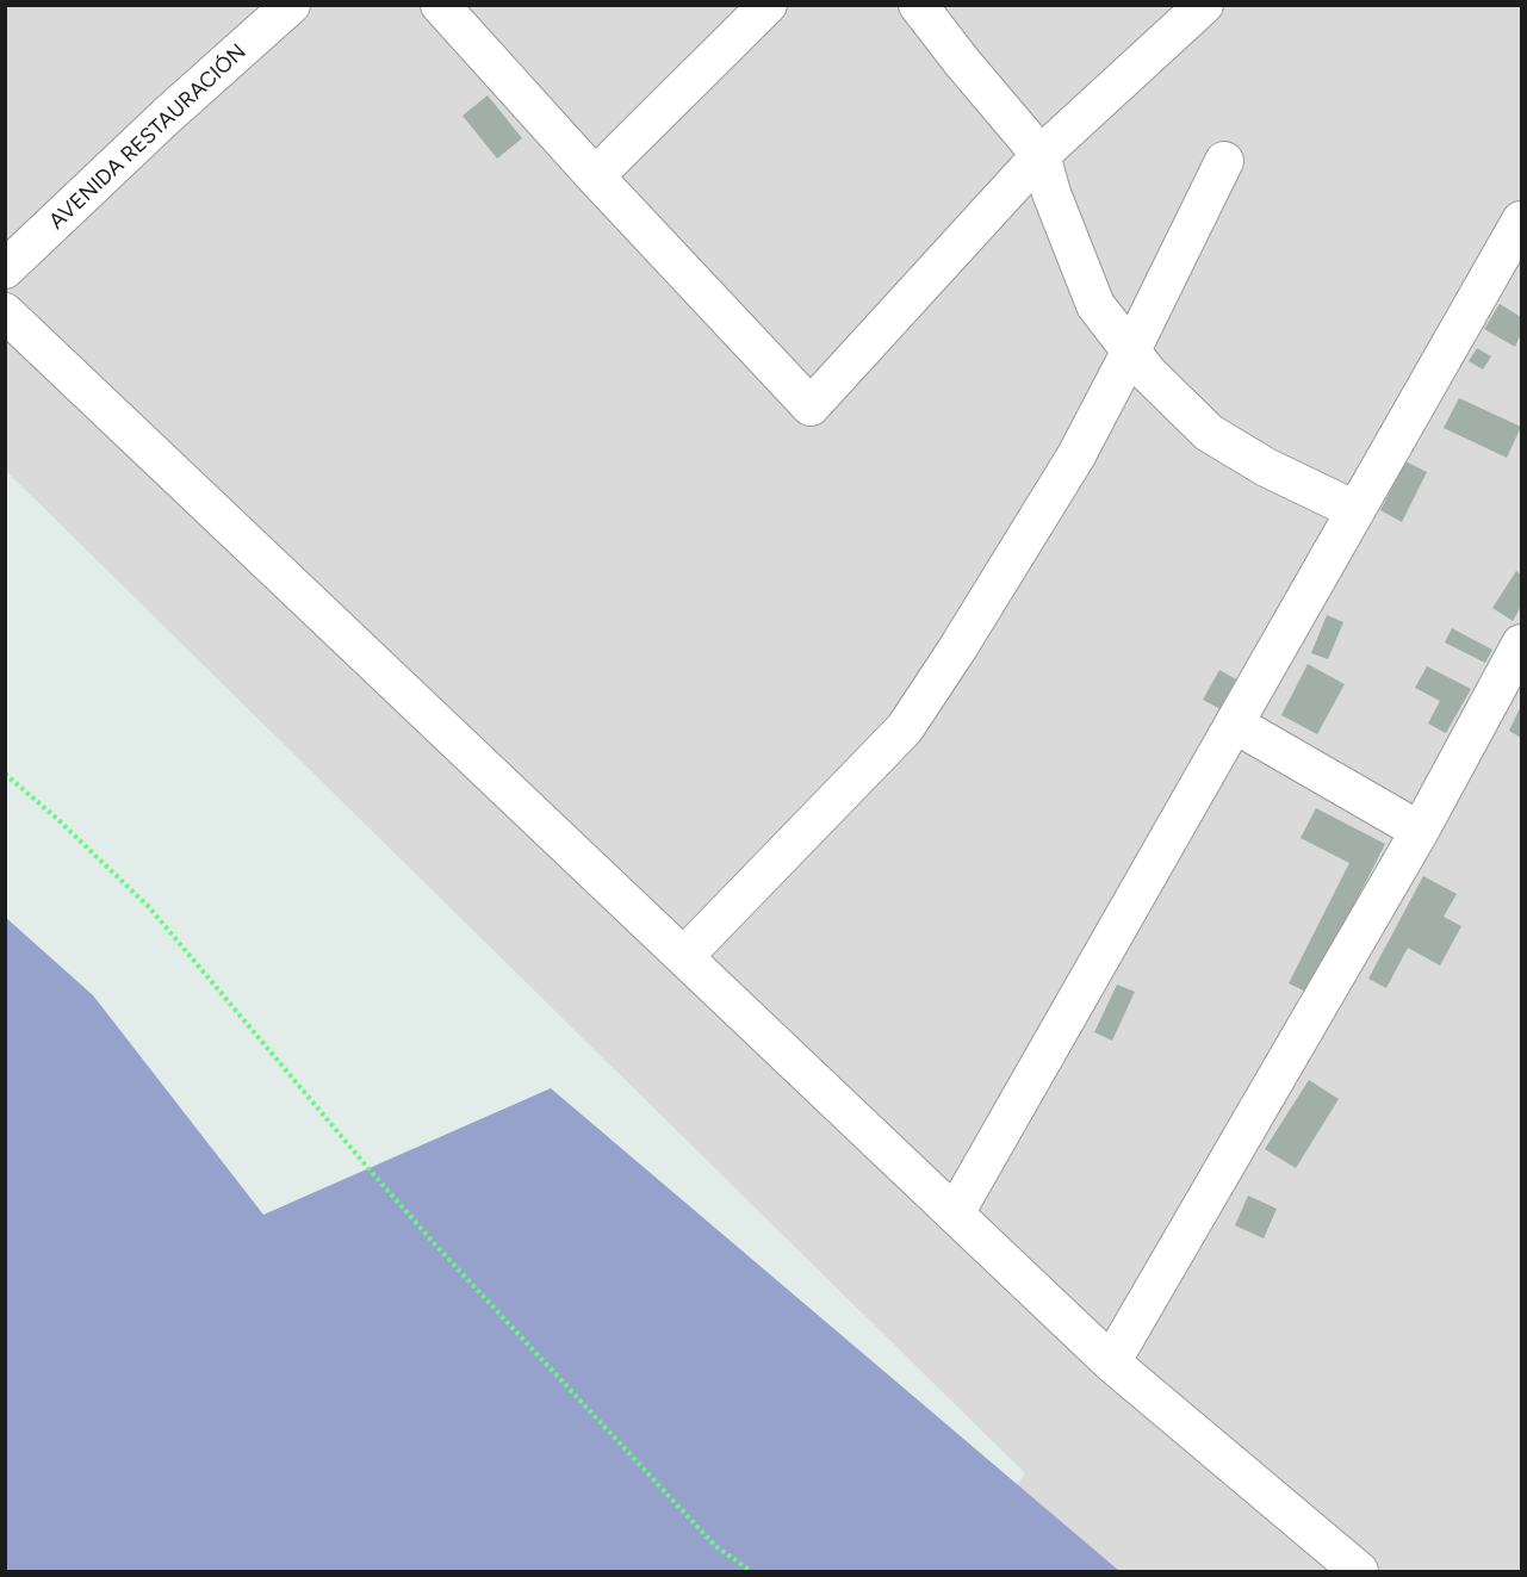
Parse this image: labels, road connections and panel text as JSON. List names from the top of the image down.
{
  "streets": {
    "street": ["AVENIDA RESTAURACIÓN"]
  }
}
